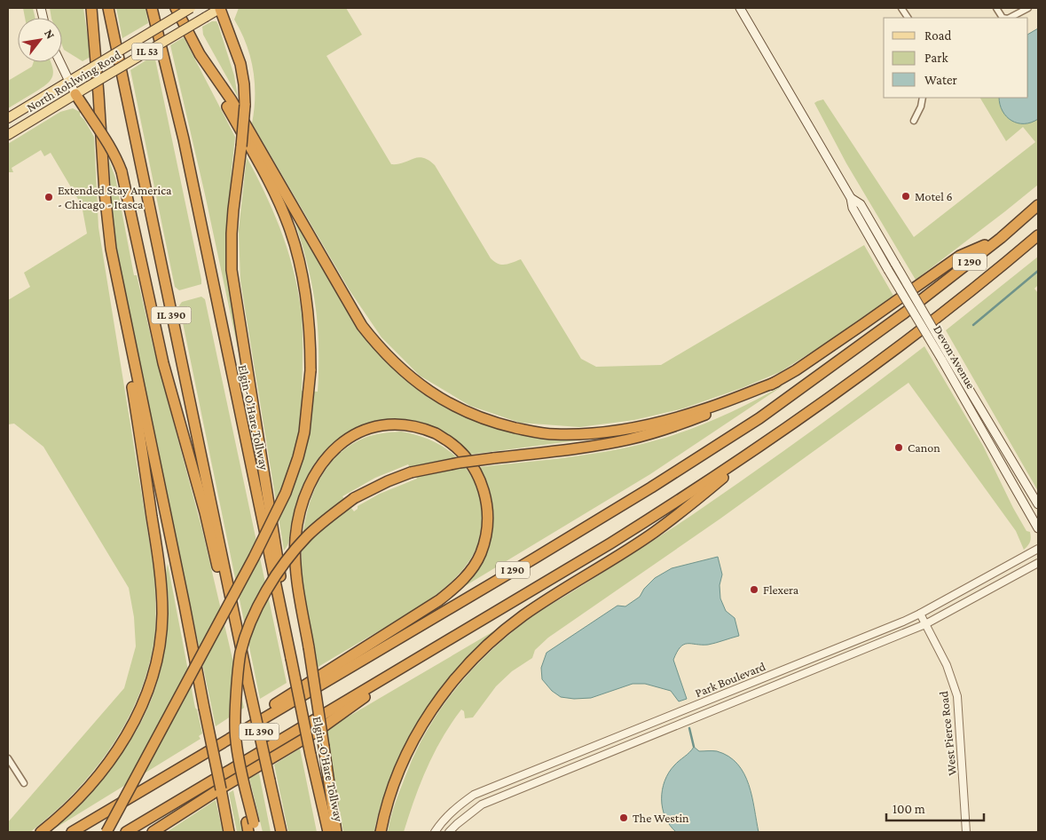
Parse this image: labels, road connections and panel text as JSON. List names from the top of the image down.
{
  "streets": {
    "highway": ["I 290", "IL 390", "Elgin-O'Hare Tollway"],
    "main road": ["IL 53", "North Rohlwing Road", "Devon Avenue"],
    "street": ["Park Boulevard", "West Pierce Road"]
  },
  "crossings": [
    ["Park Boulevard", "West Pierce Road"]
  ],
  "places": [
    "Motel 6",
    "Extended Stay America - Chicago - Itasca",
    "Canon",
    "Flexera",
    "The Westin"
  ],
  "legend": ["Road", "Park", "Water"],
  "scale_bar": "100 m",
  "north": "top right"
}
